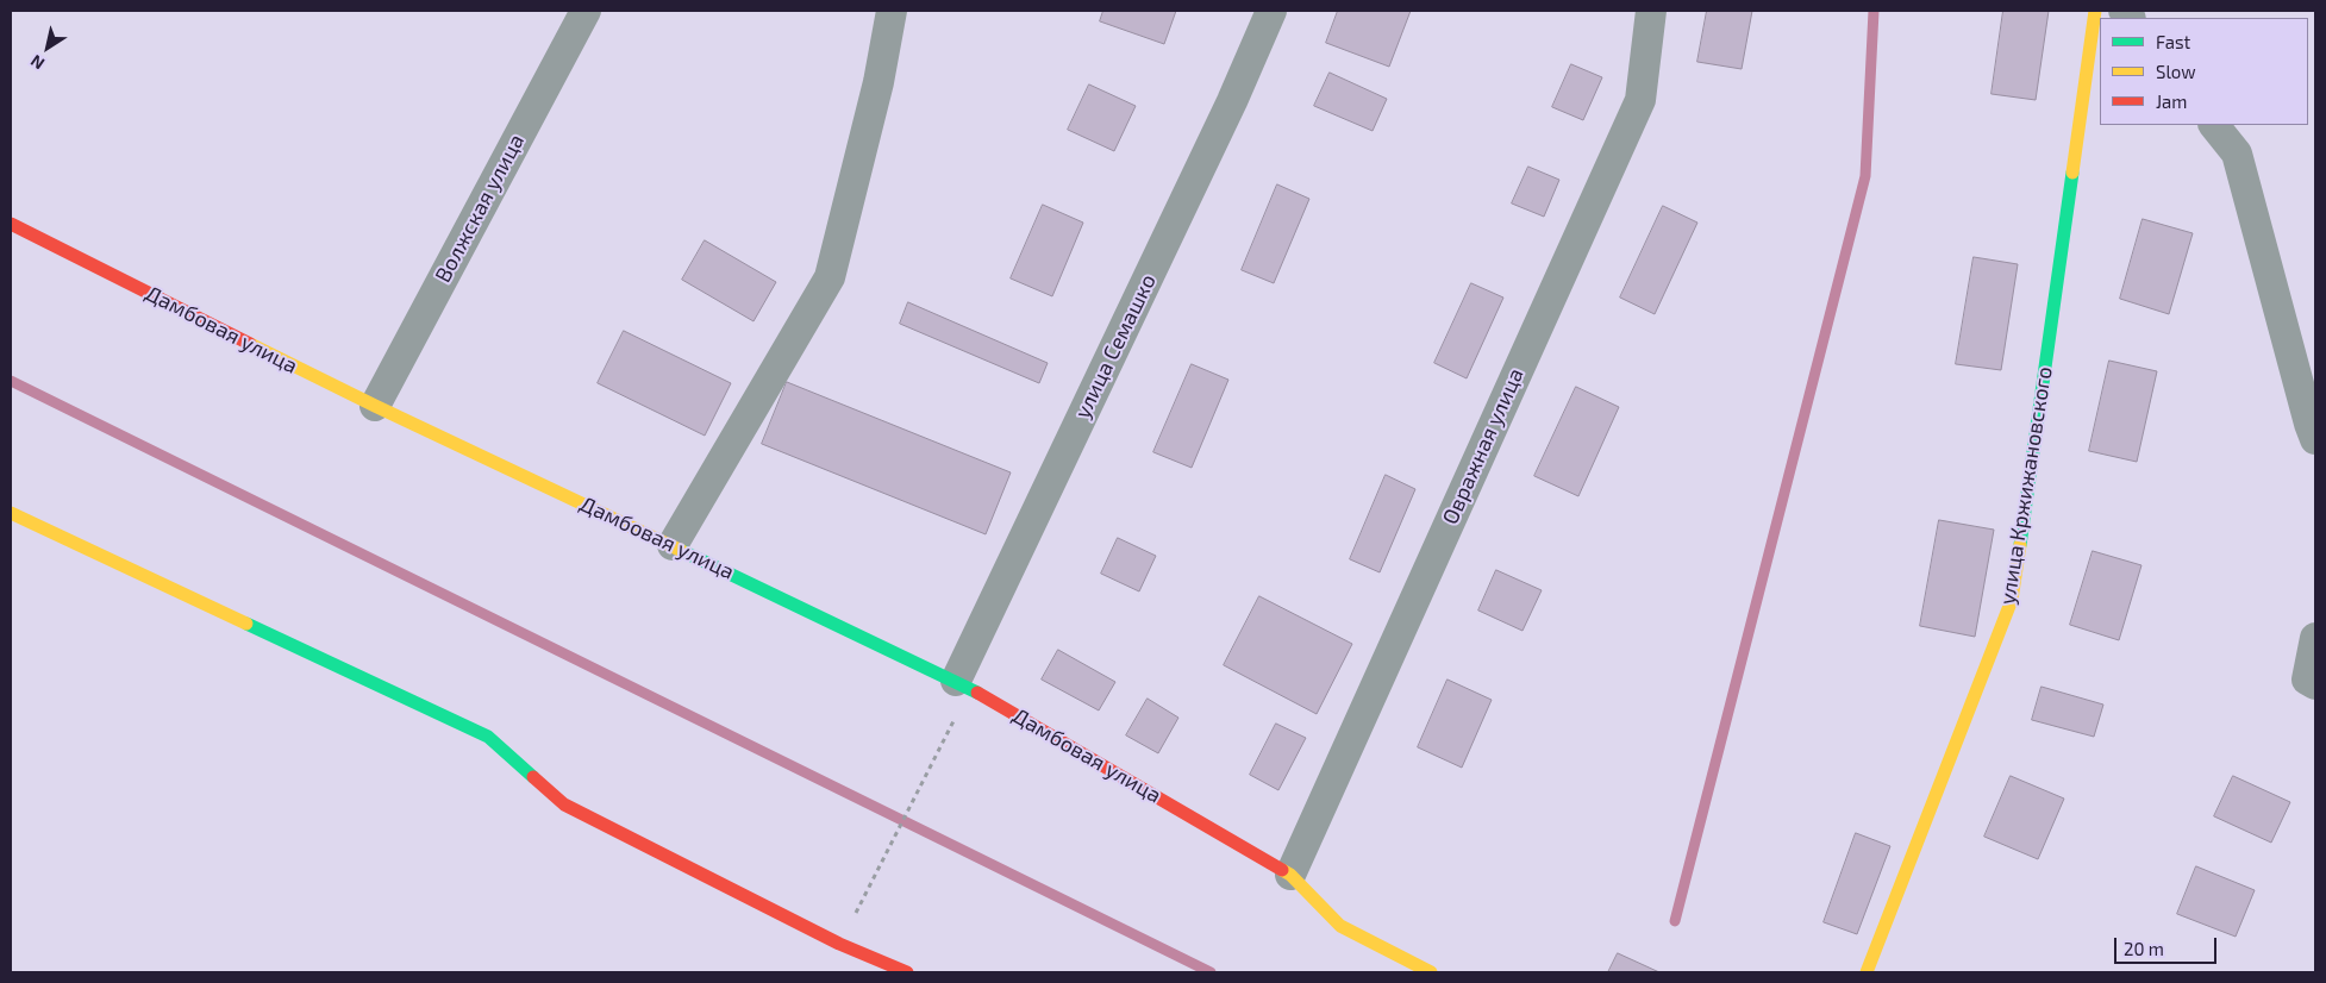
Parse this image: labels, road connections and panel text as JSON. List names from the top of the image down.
{
  "streets": {
    "street": [
      "Волжская улица",
      "Дамбовая улица",
      "улица Семашко",
      "Овражная улица",
      "улица Кржижановского"
    ]
  },
  "crossings": [
    ["Волжская улица", "Дамбовая улица"],
    ["Дамбовая улица", "улица Семашко"],
    ["Дамбовая улица", "Овражная улица"]
  ],
  "legend": ["Fast", "Slow", "Jam"],
  "scale_bar": "20 m",
  "north": "bottom left"
}
